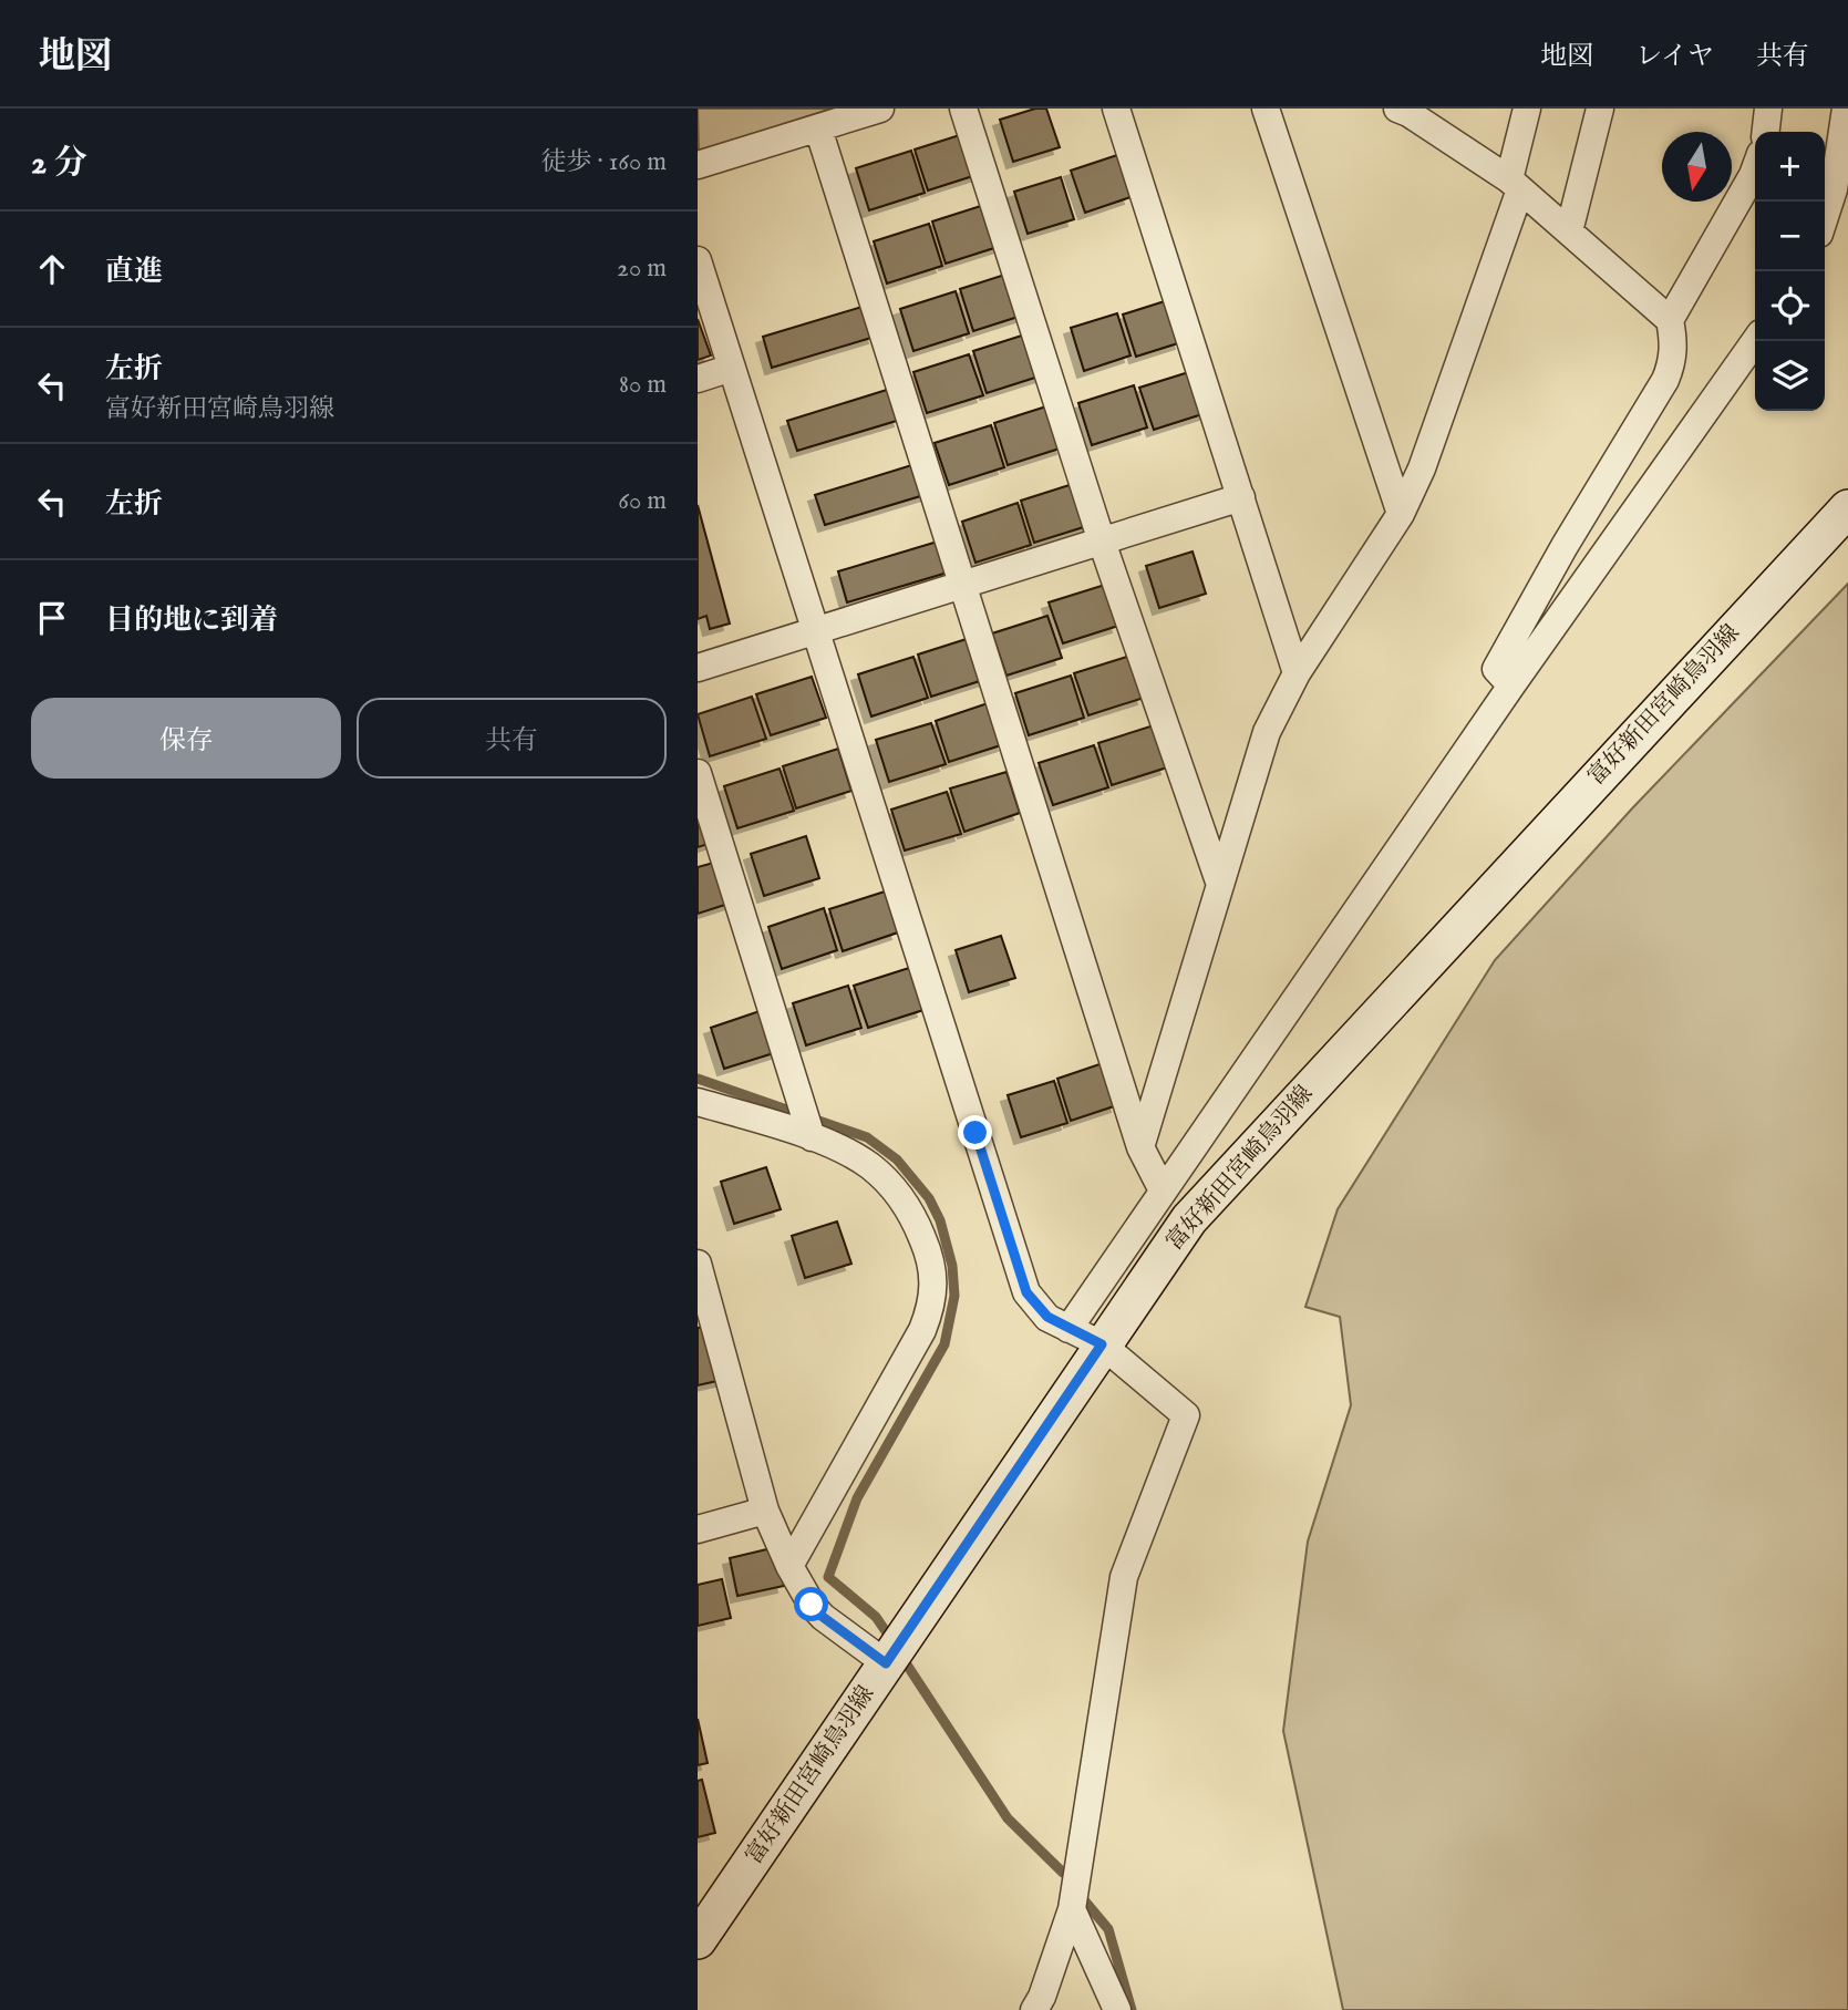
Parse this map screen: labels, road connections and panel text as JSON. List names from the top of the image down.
{
  "streets": {
    "main road": ["富好新田宮崎鳥羽線"]
  },
  "north": "bottom",
  "page": {
    "header": "地図",
    "nav": ["地図", "レイヤ", "共有"],
    "heading": ["2 分", "徒歩 · 160 m"],
    "map_buttons": ["+", "−"],
    "list": [
      ["直進", "20 m"],
      ["左折", "富好新田宮崎鳥羽線", "80 m"],
      ["左折", "60 m"],
      "目的地に到着"
    ],
    "buttons": ["保存", "共有"]
  }
}
